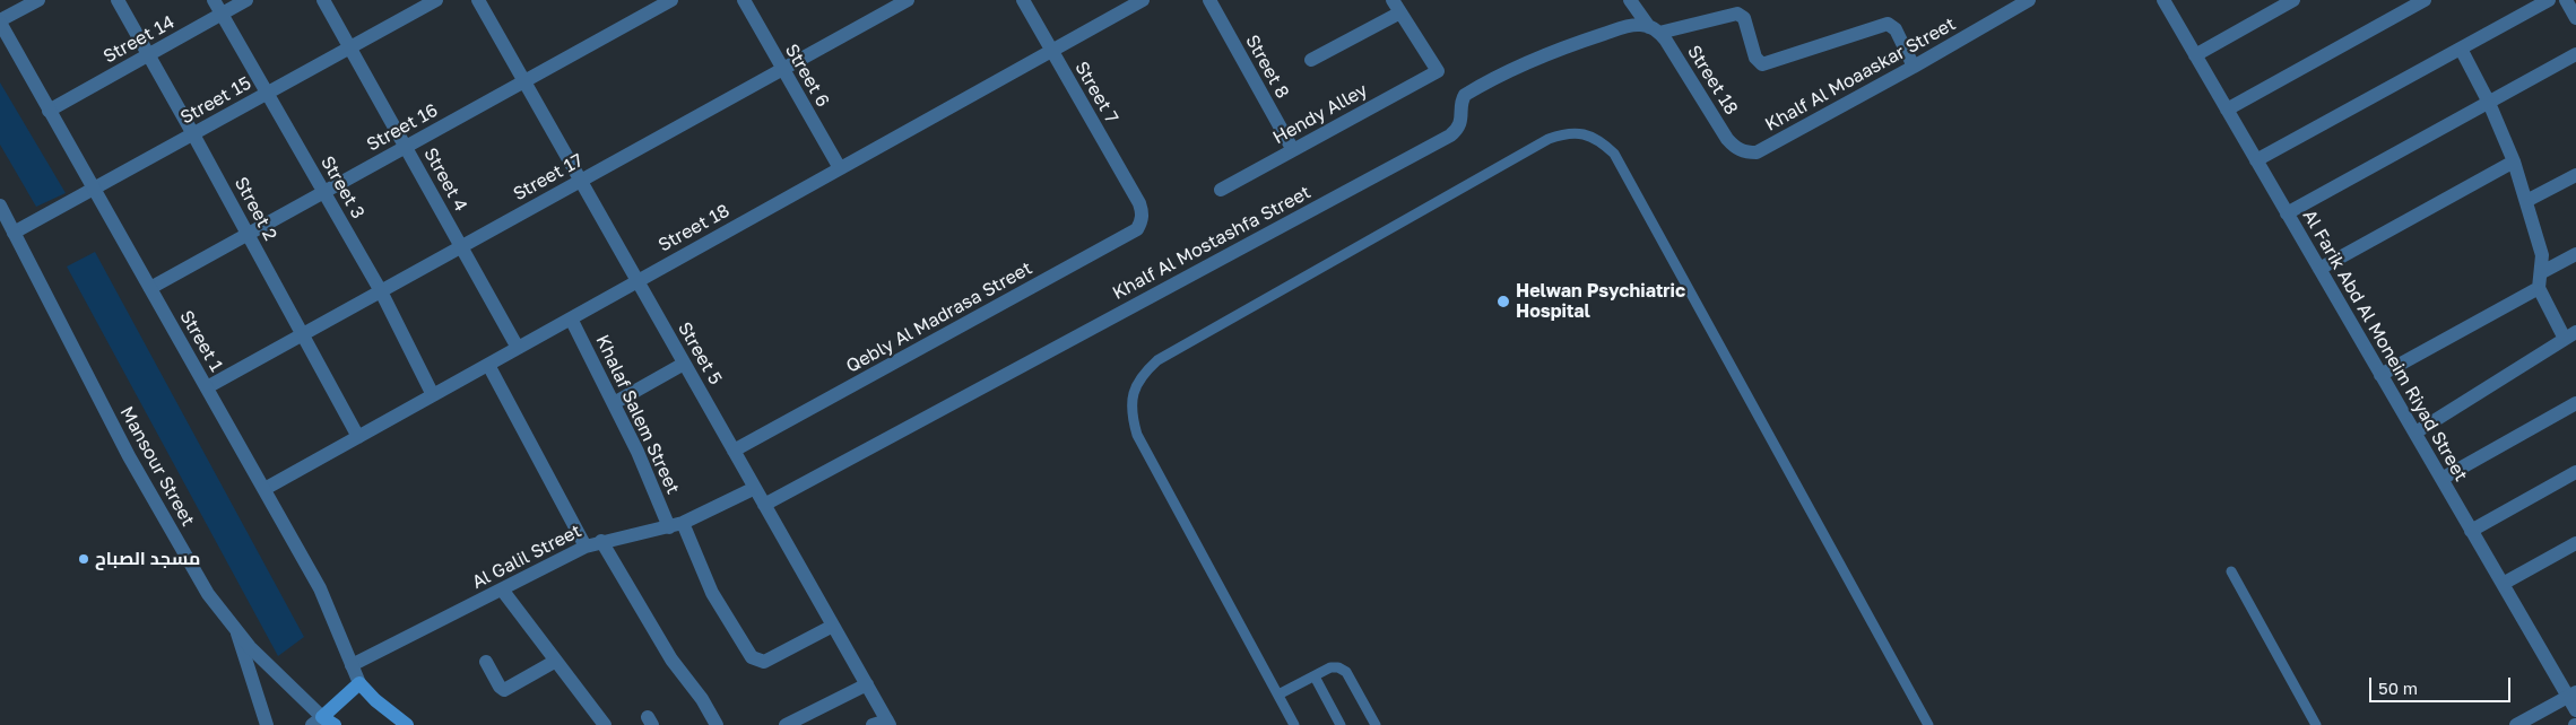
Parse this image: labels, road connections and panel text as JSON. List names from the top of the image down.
{
  "streets": {
    "street": [
      "Street 14",
      "Street 8",
      "Khalf Al Moaaskar Street",
      "Street 6",
      "Street 18",
      "Street 7",
      "Street 15",
      "Hendy Alley",
      "Street 16",
      "Street 17",
      "Street 4",
      "Street 3",
      "Street 2",
      "Khalf Al Mostashfa Street",
      "Qebly Al Madrasa Street",
      "Street 1",
      "Al Farik Abd Al Moneim Riyad Street",
      "Street 5",
      "Khalaf Salem Street",
      "Mansour Street",
      "Al Galil Street"
    ]
  },
  "crossings": [
    ["Street 14", "Street 3"],
    ["Street 14", "Street 2"],
    ["Street 14", "Street 1"],
    ["Street 8", "Hendy Alley"],
    ["Khalf Al Moaaskar Street", "Street 18"],
    ["Khalf Al Moaaskar Street", "Khalf Al Mostashfa Street"],
    ["Street 6", "Street 18"],
    ["Street 6", "Street 17"],
    ["Street 18", "Street 7"],
    ["Street 18", "Street 4"],
    ["Street 18", "Street 3"],
    ["Street 18", "Street 2"],
    ["Street 18", "Khalf Al Mostashfa Street"],
    ["Street 18", "Street 1"],
    ["Street 18", "Street 5"],
    ["Street 18", "Khalaf Salem Street"],
    ["Street 7", "Qebly Al Madrasa Street"],
    ["Street 15", "Street 4"],
    ["Street 15", "Street 3"],
    ["Street 15", "Street 2"],
    ["Street 15", "Street 1"],
    ["Street 15", "Mansour Street"],
    ["Street 16", "Street 4"],
    ["Street 16", "Street 3"],
    ["Street 16", "Street 2"],
    ["Street 16", "Street 1"],
    ["Street 16", "Street 5"],
    ["Street 17", "Street 4"],
    ["Street 17", "Street 3"],
    ["Street 17", "Street 2"],
    ["Street 17", "Street 1"],
    ["Street 17", "Street 5"],
    ["Khalf Al Mostashfa Street", "Street 5"],
    ["Qebly Al Madrasa Street", "Street 5"],
    ["Street 1", "Al Galil Street"],
    ["Street 5", "Khalaf Salem Street"],
    ["Street 5", "Al Galil Street"],
    ["Khalaf Salem Street", "Al Galil Street"]
  ],
  "places": ["Helwan Psychiatric Hospital", "مسجد الصباح"],
  "scale_bar": "50 m"
}
